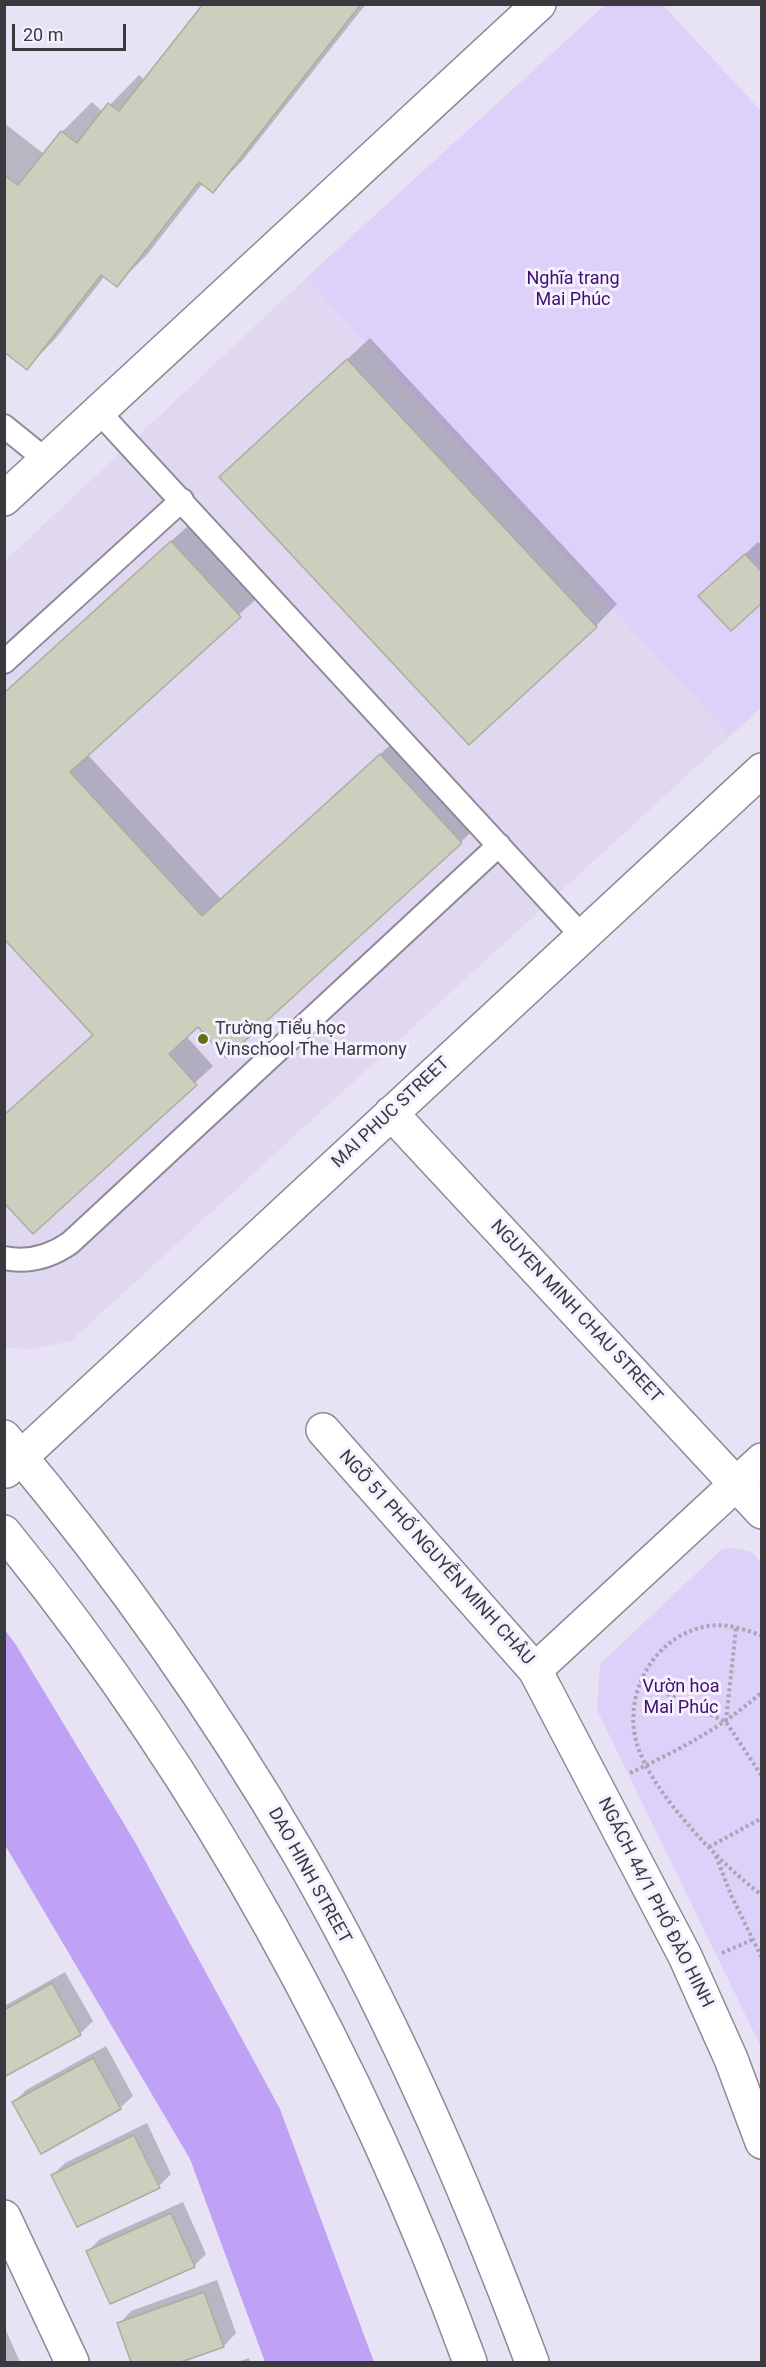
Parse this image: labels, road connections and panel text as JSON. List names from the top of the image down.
{
  "streets": {
    "street": [
      "MAI PHUC STREET",
      "NGUYEN MINH CHAU STREET",
      "NGÕ 51 PHỐ NGUYỄN MINH CHÂU",
      "DAO HINH STREET",
      "NGÁCH 44/1 PHỐ ĐÀO HINH"
    ]
  },
  "crossings": [
    ["MAI PHUC STREET", "NGUYEN MINH CHAU STREET"],
    ["MAI PHUC STREET", "DAO HINH STREET"],
    ["NGUYEN MINH CHAU STREET", "NGÕ 51 PHỐ NGUYỄN MINH CHÂU"],
    ["NGÕ 51 PHỐ NGUYỄN MINH CHÂU", "NGÁCH 44/1 PHỐ ĐÀO HINH"]
  ],
  "parks": ["Nghĩa trang Mai Phúc", "Vườn hoa Mai Phúc"],
  "places": ["Trường Tiểu học Vinschool The Harmony"],
  "scale_bar": "20 m"
}
